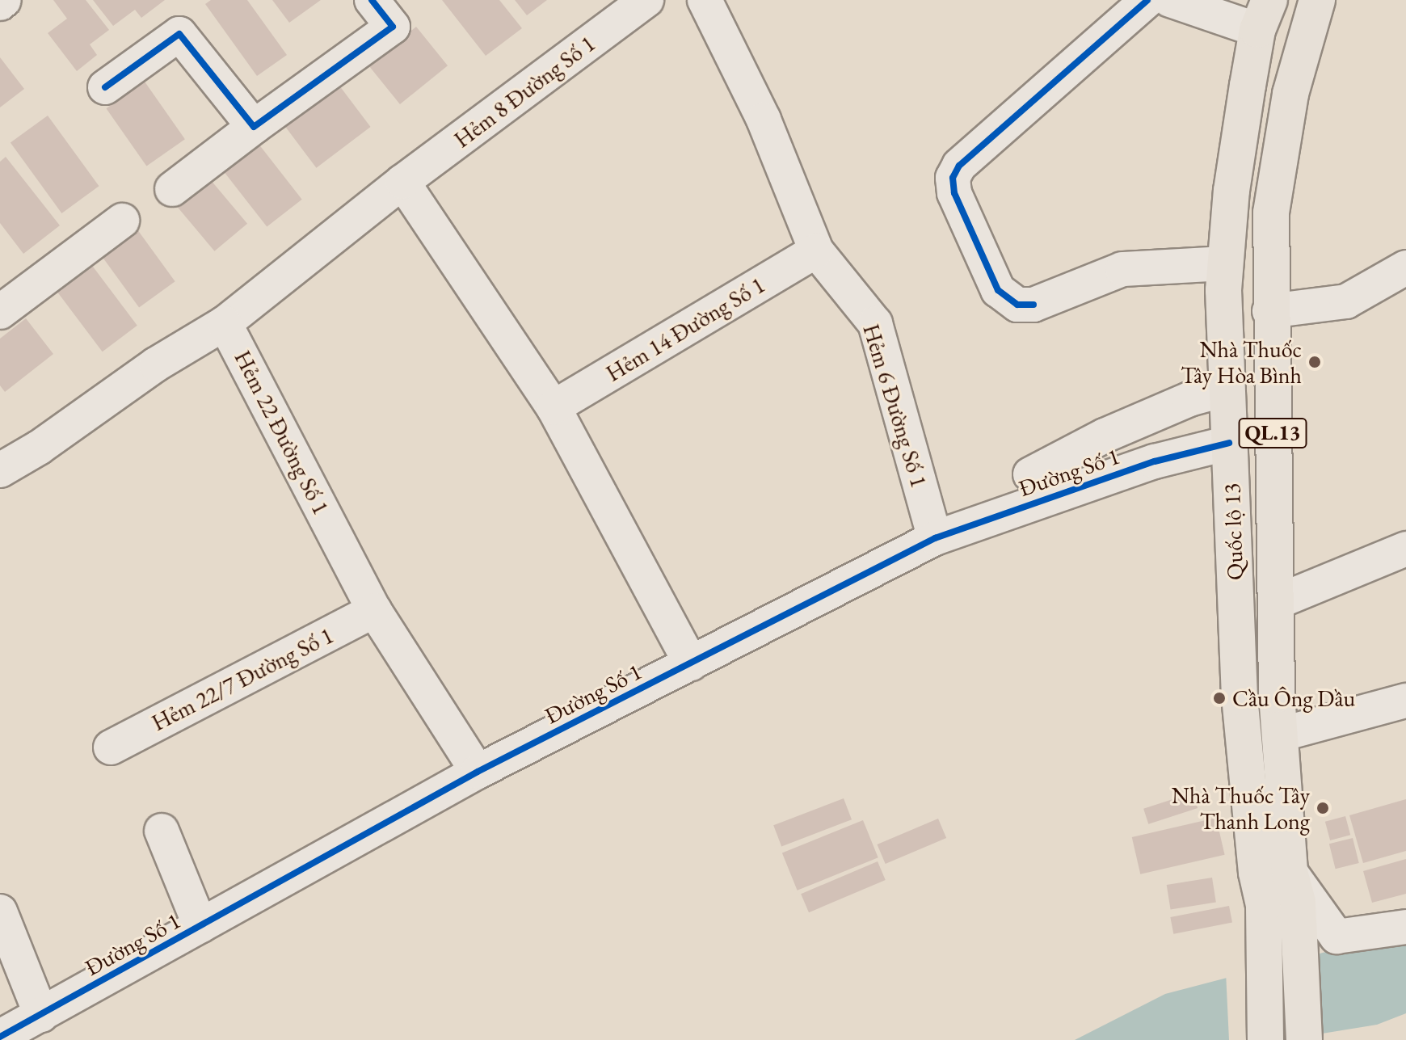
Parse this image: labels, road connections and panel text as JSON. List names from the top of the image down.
{
  "streets": {
    "highway": ["QL.13", "Quốc lộ 13"],
    "street": [
      "Hẻm 8 Đường Số 1",
      "Hẻm 14 Đường Số 1",
      "Hẻm 6 Đường Số 1",
      "Hẻm 22 Đường Số 1",
      "Đường Số 1",
      "Hẻm 22/7 Đường Số 1"
    ]
  },
  "crossings": [
    ["Hẻm 8 Đường Số 1", "Hẻm 22 Đường Số 1"],
    ["Hẻm 14 Đường Số 1", "Hẻm 6 Đường Số 1"],
    ["Hẻm 6 Đường Số 1", "Đường Số 1"],
    ["Hẻm 22 Đường Số 1", "Đường Số 1"],
    ["Hẻm 22 Đường Số 1", "Hẻm 22/7 Đường Số 1"],
    ["Đường Số 1", "Quốc lộ 13"]
  ],
  "places": ["Nhà Thuốc Tây Hòa Bình", "Cầu Ông Dầu", "Nhà Thuốc Tây Thanh Long"]
}
